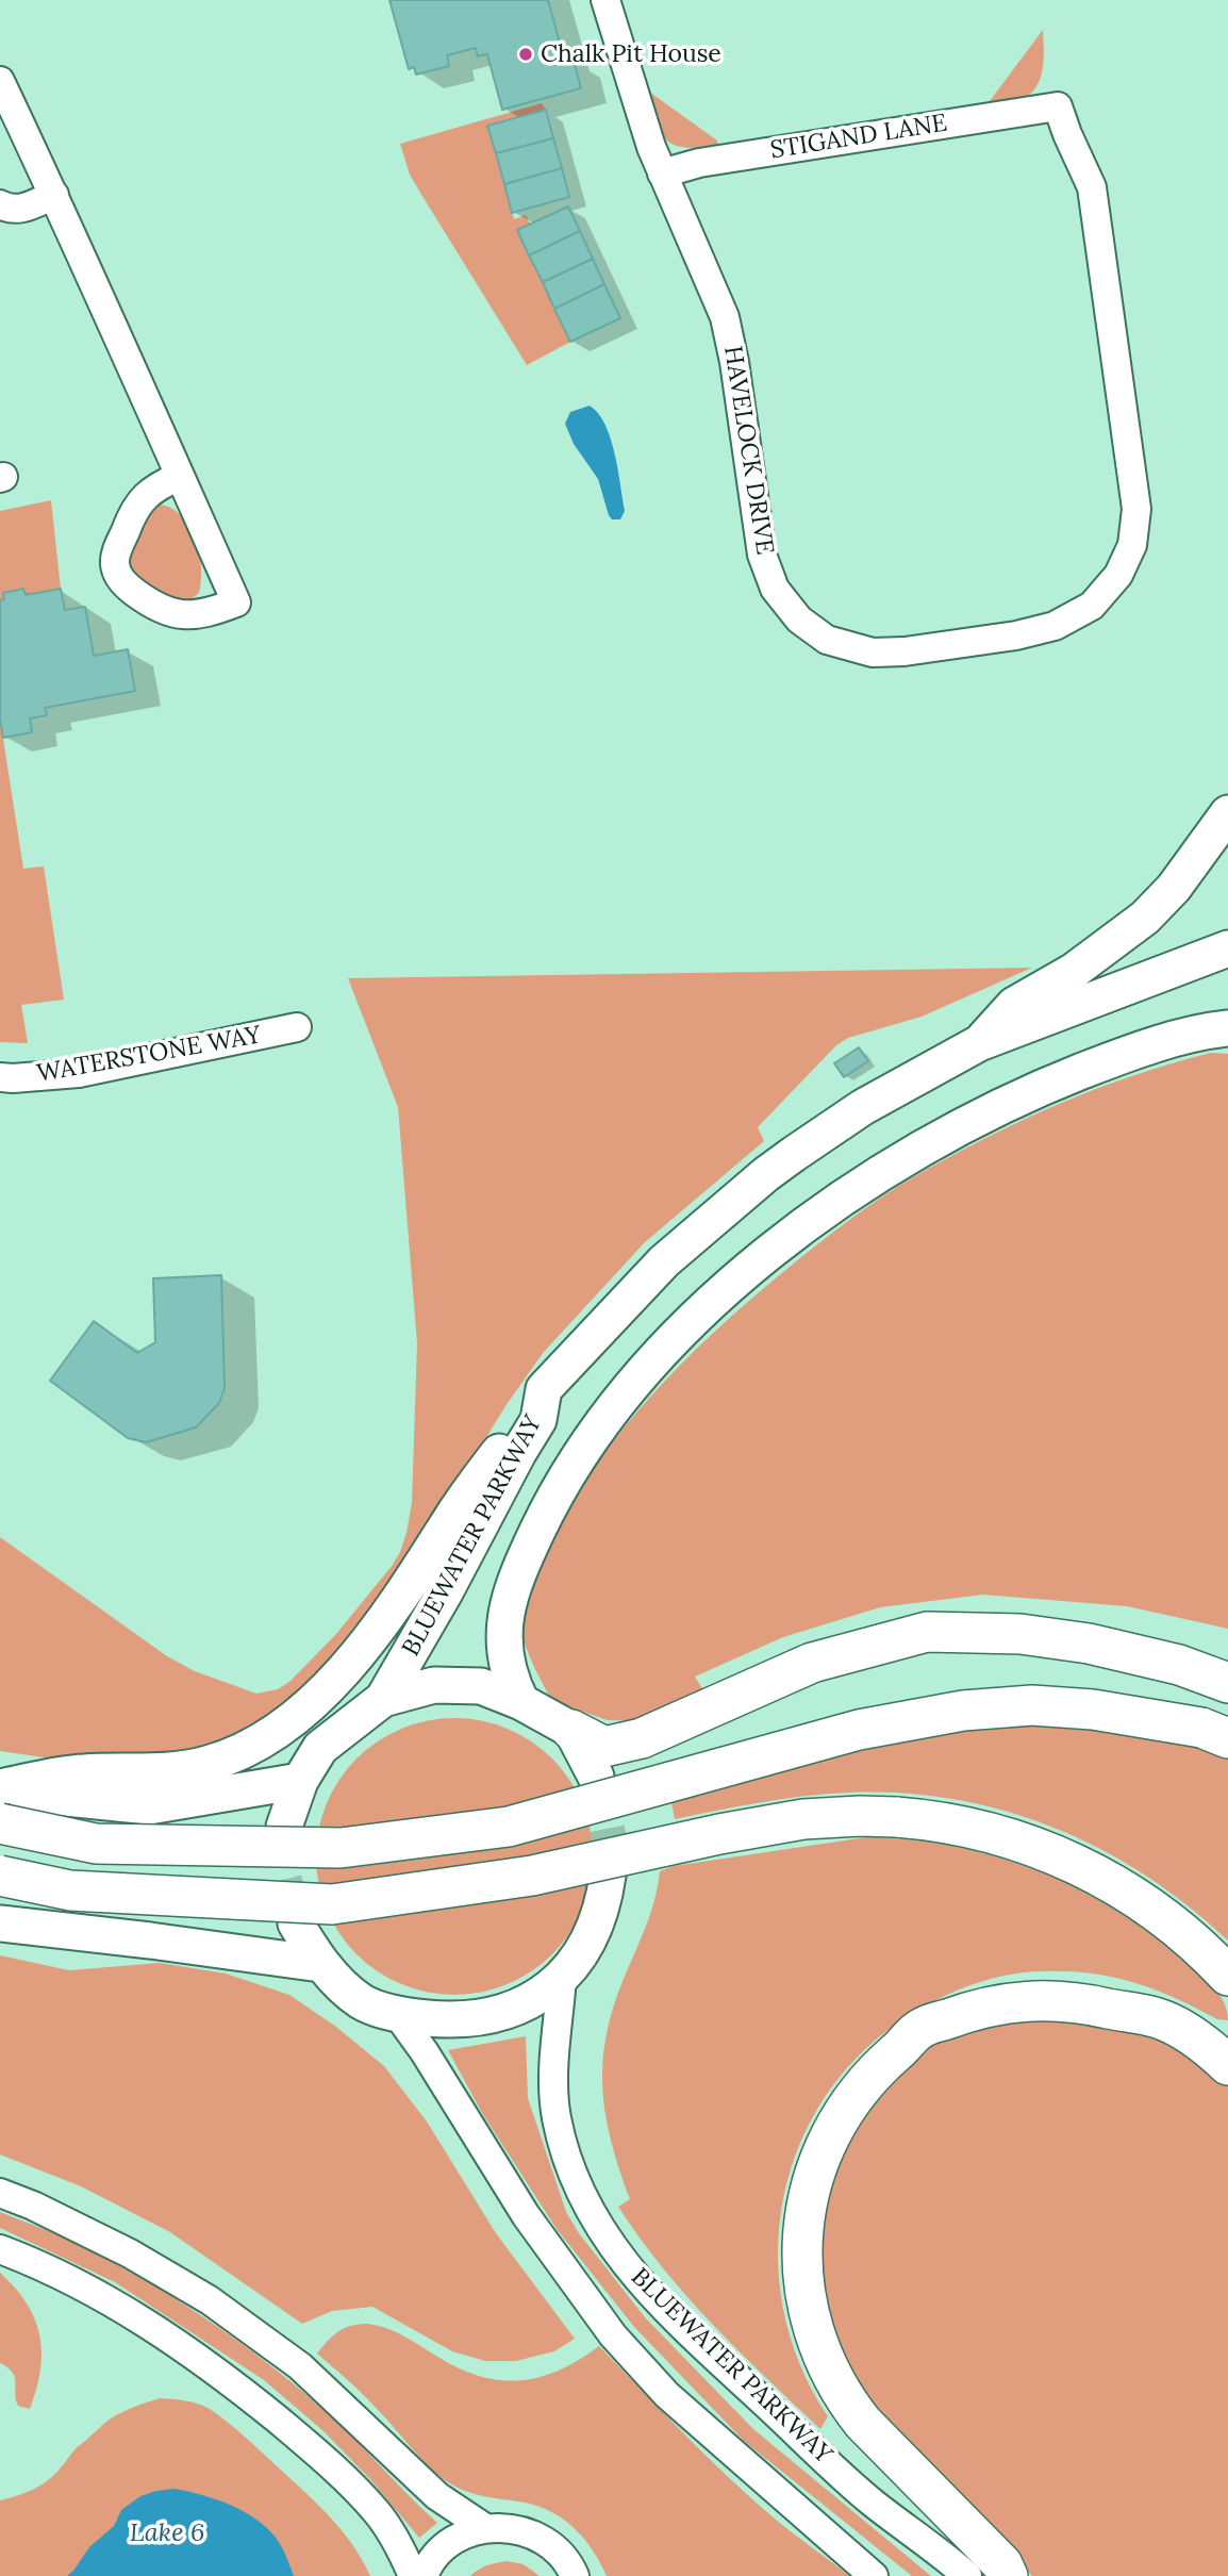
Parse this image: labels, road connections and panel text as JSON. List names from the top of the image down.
{
  "streets": {
    "street": [
      "STIGAND LANE",
      "HAVELOCK DRIVE",
      "WATERSTONE WAY",
      "BLUEWATER PARKWAY"
    ]
  },
  "crossings": [
    ["STIGAND LANE", "HAVELOCK DRIVE"]
  ],
  "water": ["Lake 6"],
  "places": ["Chalk Pit House"]
}
